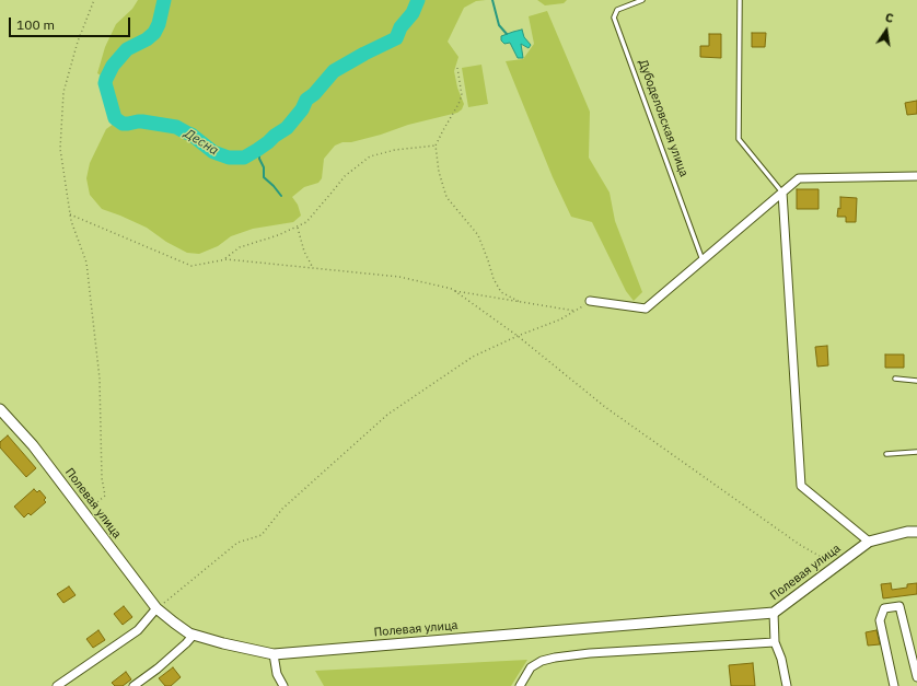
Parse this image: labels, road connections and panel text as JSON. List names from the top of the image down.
{
  "streets": {
    "street": ["Полевая улица"],
    "lane": ["Дубоделовская улица"]
  },
  "water": ["Десна"],
  "scale_bar": "100 m",
  "north": "top"
}
